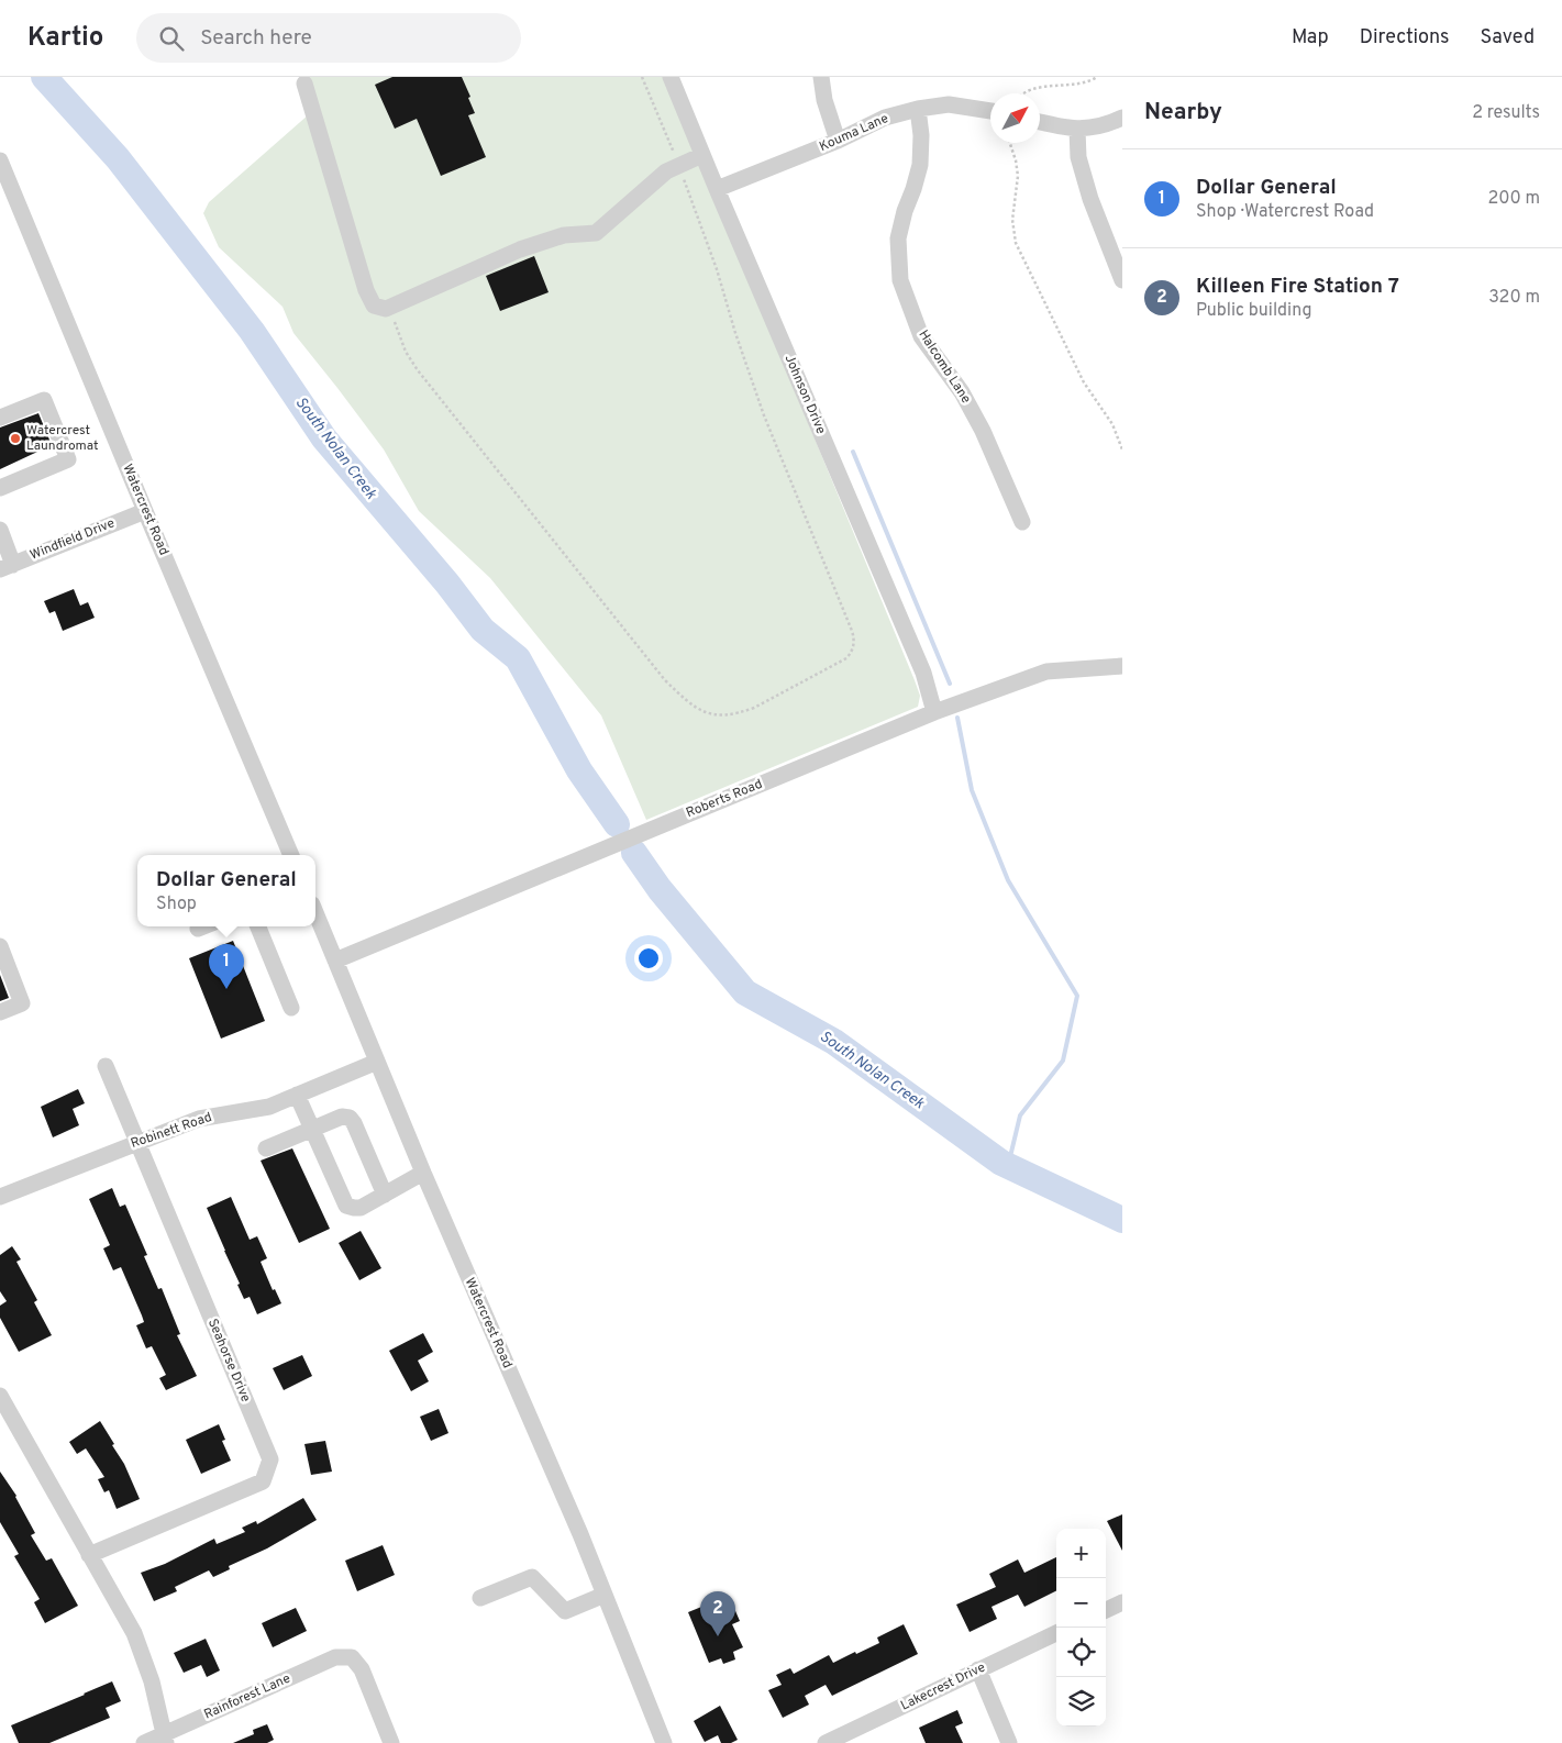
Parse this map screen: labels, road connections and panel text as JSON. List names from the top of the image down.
{
  "streets": {
    "street": [
      "Kouma Lane",
      "Halcomb Lane",
      "Johnson Drive",
      "Watercrest Road",
      "Windfield Drive",
      "Roberts Road",
      "Robinett Road",
      "Seahorse Drive",
      "Lakecrest Drive",
      "Rainforest Lane"
    ]
  },
  "crossings": [
    ["Kouma Lane", "Halcomb Lane"],
    ["Kouma Lane", "Johnson Drive"],
    ["Johnson Drive", "Roberts Road"],
    ["Watercrest Road", "Windfield Drive"],
    ["Watercrest Road", "Roberts Road"],
    ["Watercrest Road", "Robinett Road"],
    ["Robinett Road", "Seahorse Drive"]
  ],
  "water": ["South Nolan Creek"],
  "places": ["Watercrest Laundromat"],
  "north": "top right",
  "page": {
    "header": "Kartio",
    "search": "Search here",
    "nav": ["Map", "Directions", "Saved"],
    "heading": ["Nearby", "2 results"],
    "list": [
      {
        "mark": "1",
        "name": "Dollar General",
        "note": "Shop · Watercrest Road",
        "value": "200 m"
      },
      {
        "mark": "2",
        "name": "Killeen Fire Station 7",
        "note": "Public building",
        "value": "320 m"
      }
    ],
    "popup": ["Dollar General", "Shop"],
    "pins": ["1", "2"],
    "map_buttons": ["+", "−"]
  }
}
